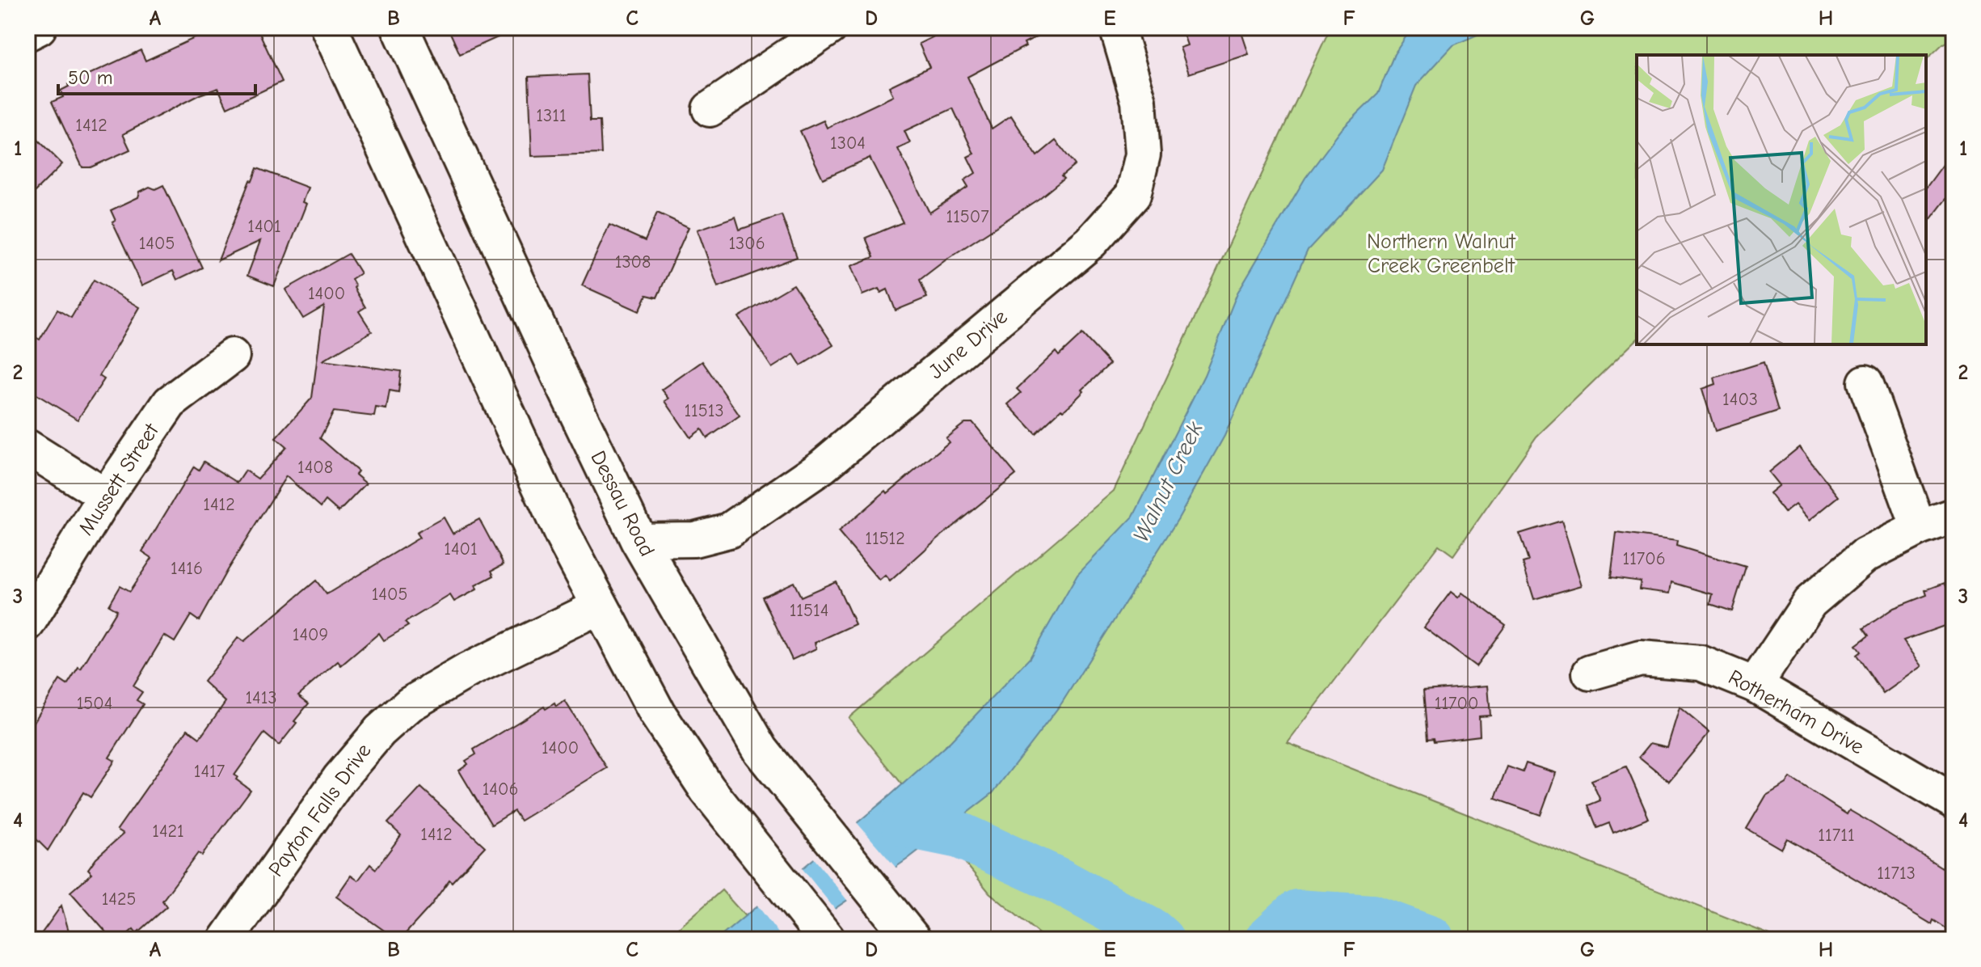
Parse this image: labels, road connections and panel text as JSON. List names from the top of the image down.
{
  "streets": {
    "main road": ["Dessau Road"],
    "street": [
      "June Drive",
      "Mussett Street",
      "Rotherham Drive",
      "Payton Falls Drive"
    ]
  },
  "crossings": [
    ["June Drive", "Dessau Road"]
  ],
  "water": ["Walnut Creek"],
  "parks": ["Northern Walnut Creek Greenbelt"],
  "house_numbers": [
    "1311",
    "1412",
    "1304",
    "11507",
    "1401",
    "1405",
    "1306",
    "1308",
    "1400",
    "1403",
    "11513",
    "1408",
    "1412",
    "11512",
    "1401",
    "11706",
    "1416",
    "1405",
    "11514",
    "1409",
    "1413",
    "1504",
    "11700",
    "1400",
    "1417",
    "1406",
    "1421",
    "1412",
    "11711",
    "11713",
    "1425"
  ],
  "scale_bar": "50 m",
  "grid": {
    "columns": [
      "A",
      "B",
      "C",
      "D",
      "E",
      "F",
      "G",
      "H"
    ],
    "rows": [
      "1",
      "2",
      "3",
      "4"
    ]
  }
}
